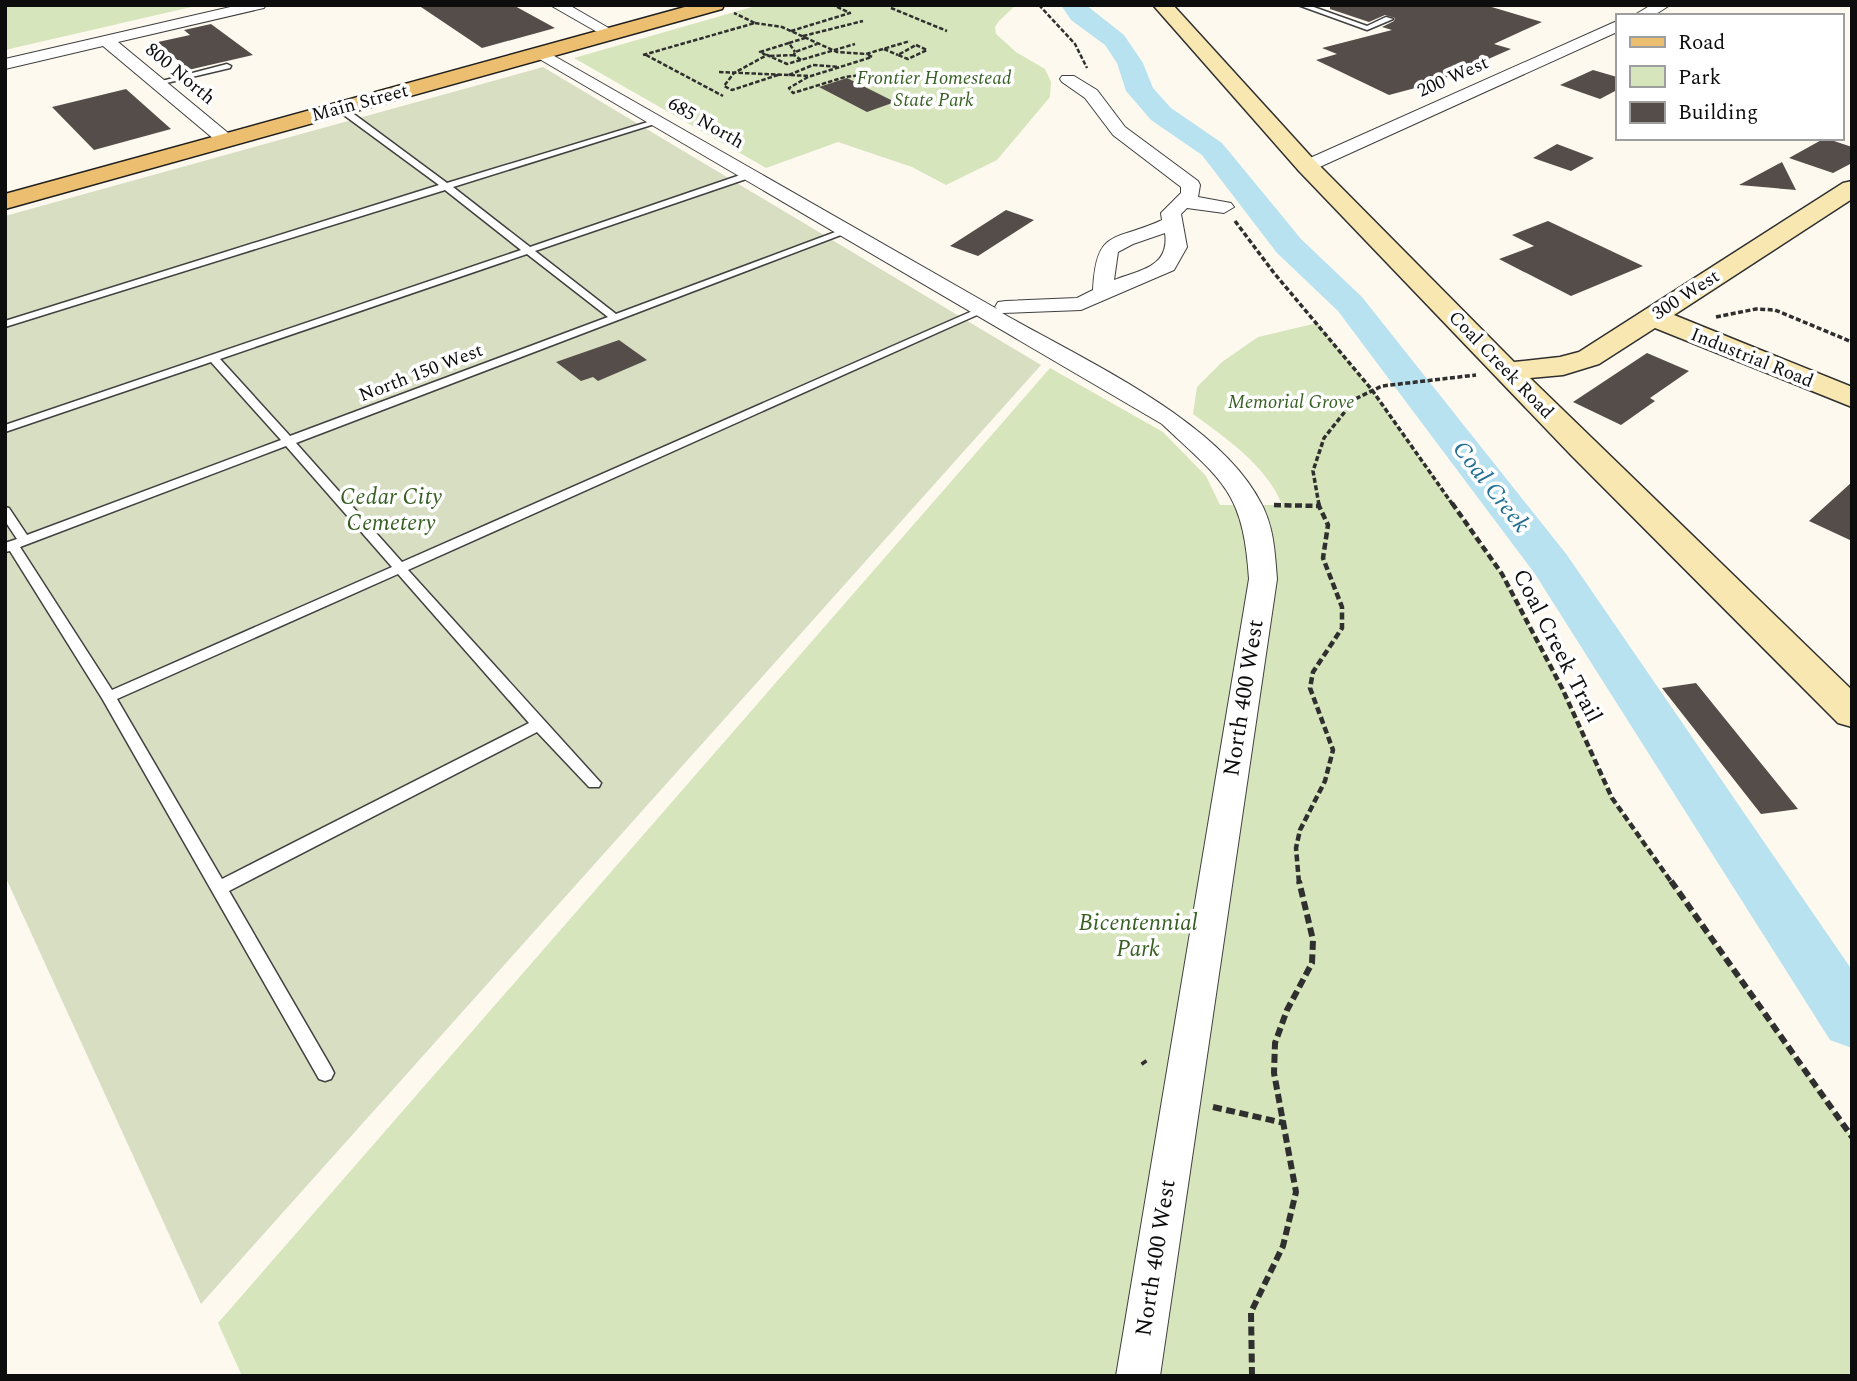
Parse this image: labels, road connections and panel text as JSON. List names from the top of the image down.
{
  "streets": {
    "main road": [
      "Main Street",
      "300 West",
      "Industrial Road",
      "Coal Creek Road"
    ],
    "street": [
      "800 North",
      "200 West",
      "685 North",
      "North 400 West"
    ],
    "lane": ["North 150 West"],
    "path": ["Coal Creek Trail"]
  },
  "crossings": [
    ["800 North", "Main Street"],
    ["200 West", "Coal Creek Road"],
    ["Main Street", "685 North"],
    ["685 North", "North 150 West"],
    ["685 North", "North 400 West"],
    ["300 West", "Industrial Road"],
    ["300 West", "Coal Creek Road"],
    ["North 150 West", "North 400 West"]
  ],
  "water": ["Coal Creek"],
  "parks": [
    "Frontier Homestead State Park",
    "Memorial Grove",
    "Cedar City Cemetery",
    "Bicentennial Park"
  ],
  "legend": ["Road", "Park", "Building"]
}
